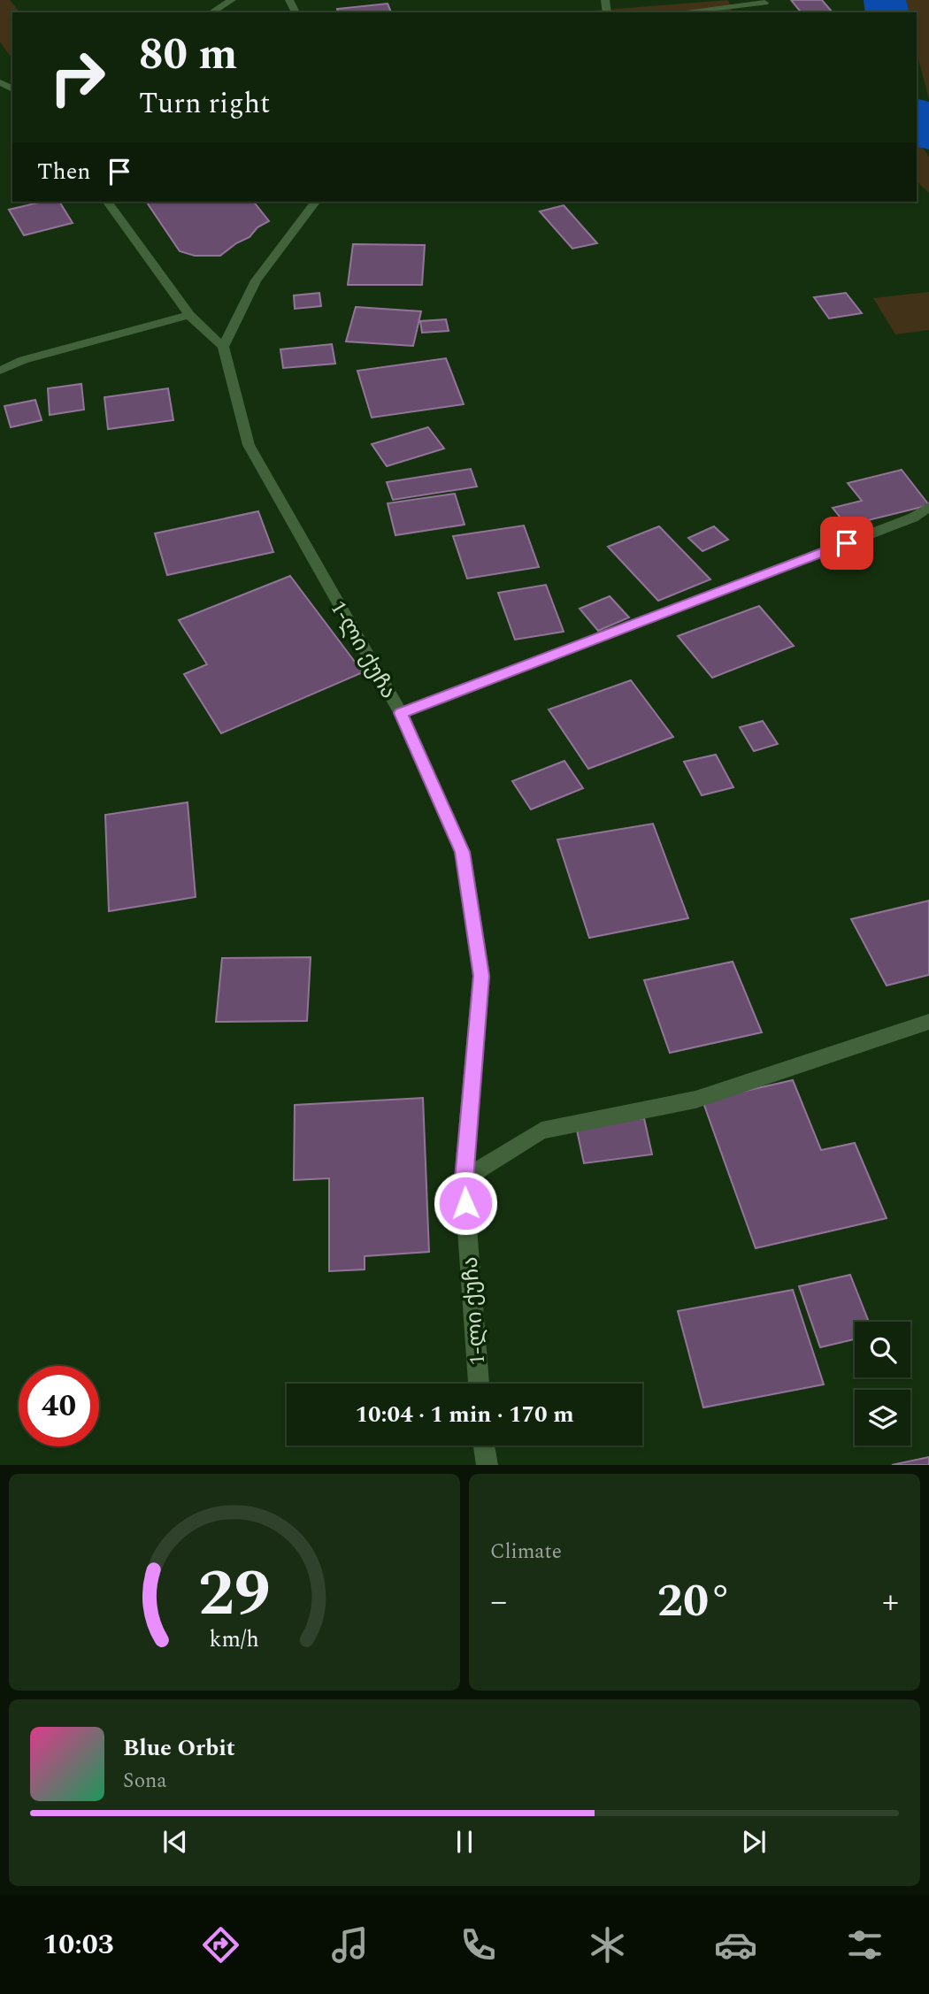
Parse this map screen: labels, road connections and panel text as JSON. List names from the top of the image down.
{
  "streets": {
    "street": ["1-ლი ქუჩა"]
  },
  "page": {
    "turn": ["80 m", "Turn right"],
    "then": "Then",
    "limit": "40",
    "trip": "10:04 · 1 min · 170 m",
    "tile": "Climate",
    "heat": ["−", "20°", "+"],
    "song": ["Blue Orbit", "Sona"],
    "tabs": "10:03",
    "gauge": ["29", "km/h"]
  }
}
